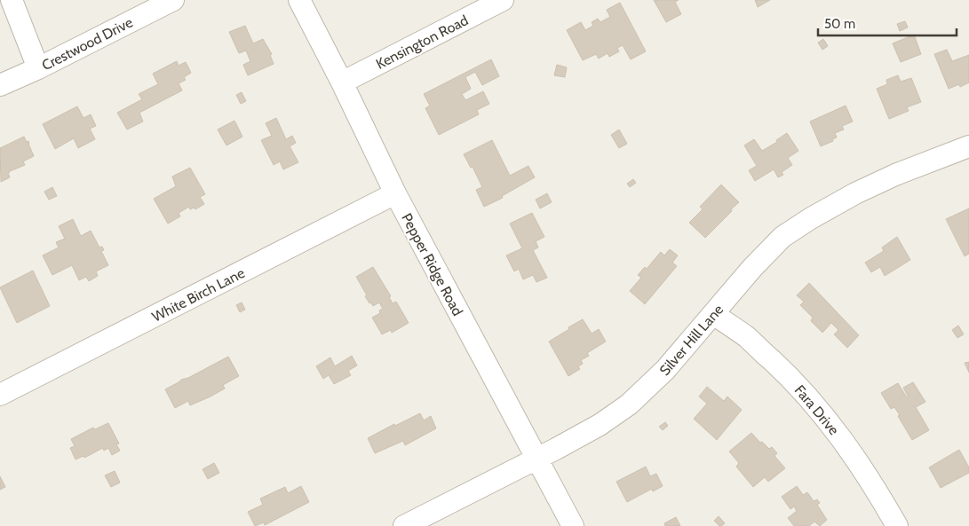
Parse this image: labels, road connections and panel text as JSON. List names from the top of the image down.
{
  "streets": {
    "street": [
      "Kensington Road",
      "Crestwood Drive",
      "Pepper Ridge Road",
      "White Birch Lane",
      "Silver Hill Lane",
      "Fara Drive"
    ]
  },
  "crossings": [
    ["Kensington Road", "Pepper Ridge Road"],
    ["Pepper Ridge Road", "White Birch Lane"],
    ["Pepper Ridge Road", "Silver Hill Lane"],
    ["Silver Hill Lane", "Fara Drive"]
  ],
  "scale_bar": "50 m"
}
